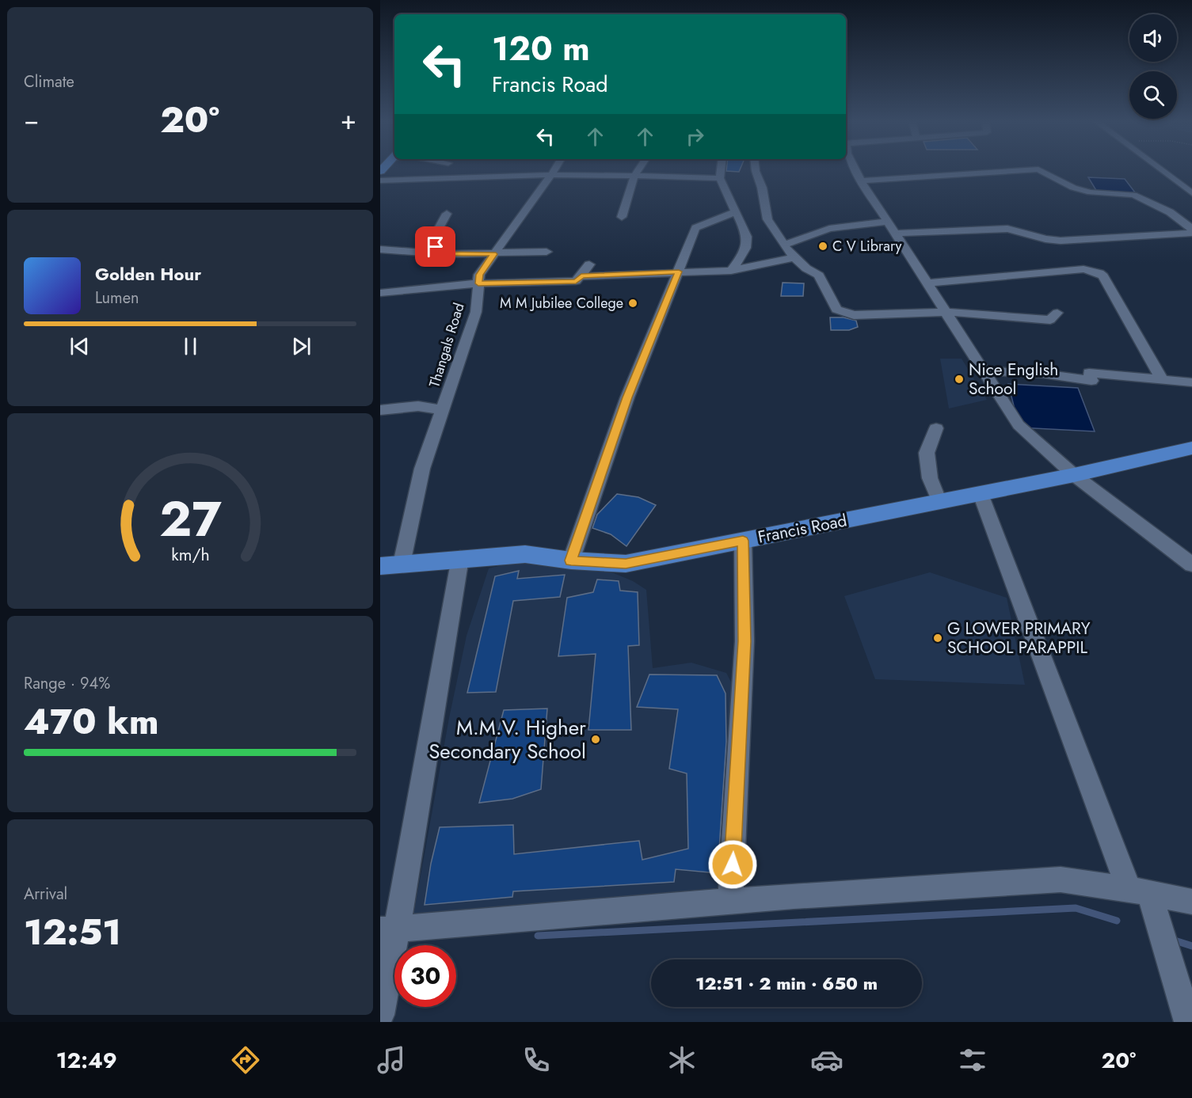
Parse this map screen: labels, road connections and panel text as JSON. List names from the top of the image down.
{
  "streets": {
    "main road": ["Francis Road"],
    "street": ["Thangals Road"]
  },
  "crossings": [
    ["Thangals Road", "Francis Road"]
  ],
  "places": [
    "C V Library",
    "M M Jubilee College",
    "Nice English School",
    "G LOWER PRIMARY SCHOOL PARAPPIL",
    "M.M.V. Higher Secondary School"
  ],
  "page": {
    "tile": [
      "Climate",
      ["Range · 94%", "470 km"],
      ["Arrival", "12:51"]
    ],
    "turn": ["120 m", "Francis Road"],
    "heat": ["−", "20°", "+"],
    "song": ["Golden Hour", "Lumen"],
    "limit": "30",
    "trip": "12:51 · 2 min · 650 m",
    "tabs": ["12:49", "20°"],
    "gauge": ["27", "km/h"]
  }
}
